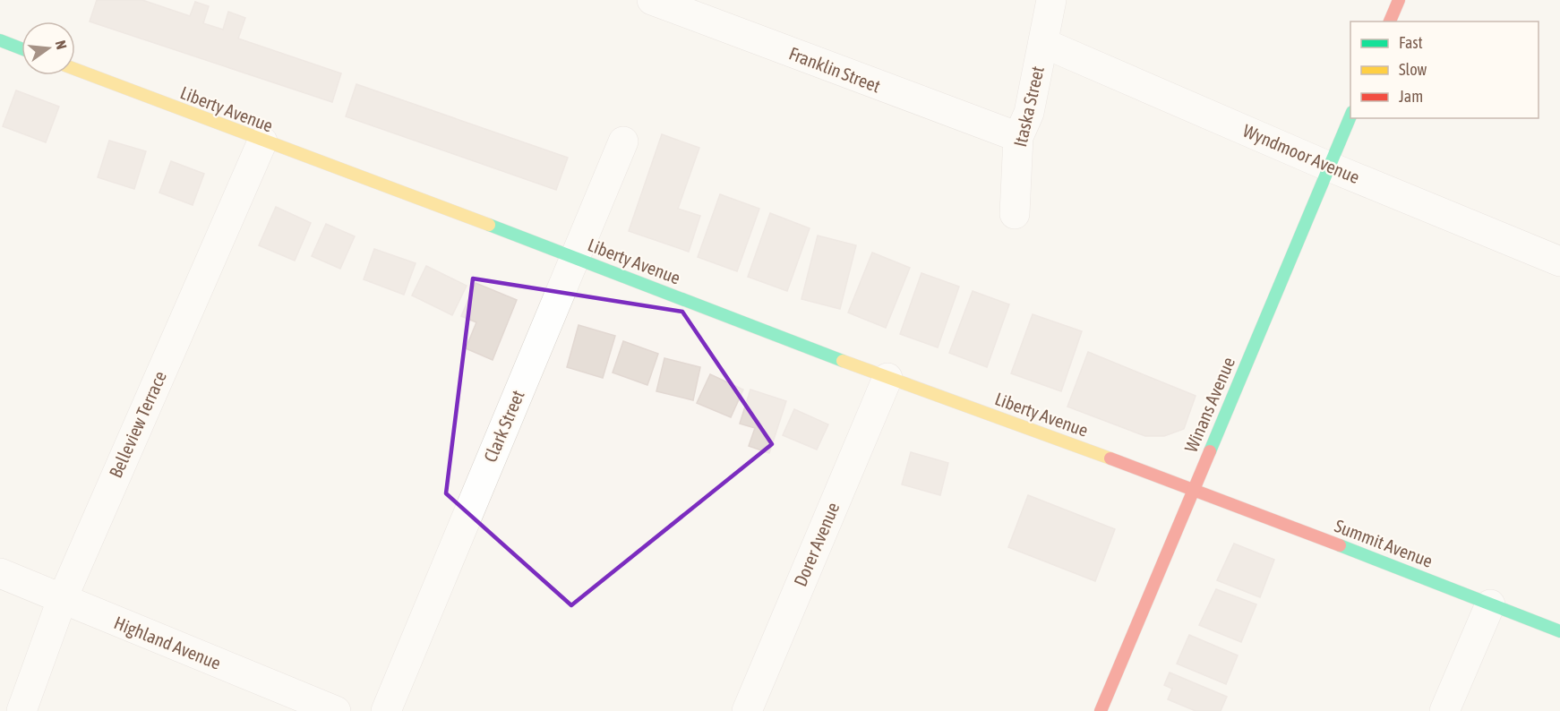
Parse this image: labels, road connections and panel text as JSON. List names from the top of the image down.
{
  "streets": {
    "street": [
      "Franklin Street",
      "Itaska Street",
      "Liberty Avenue",
      "Wyndmoor Avenue",
      "Winans Avenue",
      "Belleview Terrace",
      "Clark Street",
      "Summit Avenue",
      "Dorer Avenue",
      "Highland Avenue"
    ]
  },
  "crossings": [
    ["Franklin Street", "Itaska Street"],
    ["Itaska Street", "Wyndmoor Avenue"],
    ["Liberty Avenue", "Winans Avenue"],
    ["Liberty Avenue", "Belleview Terrace"],
    ["Liberty Avenue", "Clark Street"],
    ["Liberty Avenue", "Summit Avenue"],
    ["Liberty Avenue", "Dorer Avenue"],
    ["Wyndmoor Avenue", "Winans Avenue"],
    ["Winans Avenue", "Summit Avenue"],
    ["Belleview Terrace", "Highland Avenue"]
  ],
  "legend": ["Fast", "Slow", "Jam"],
  "north": "right"
}
